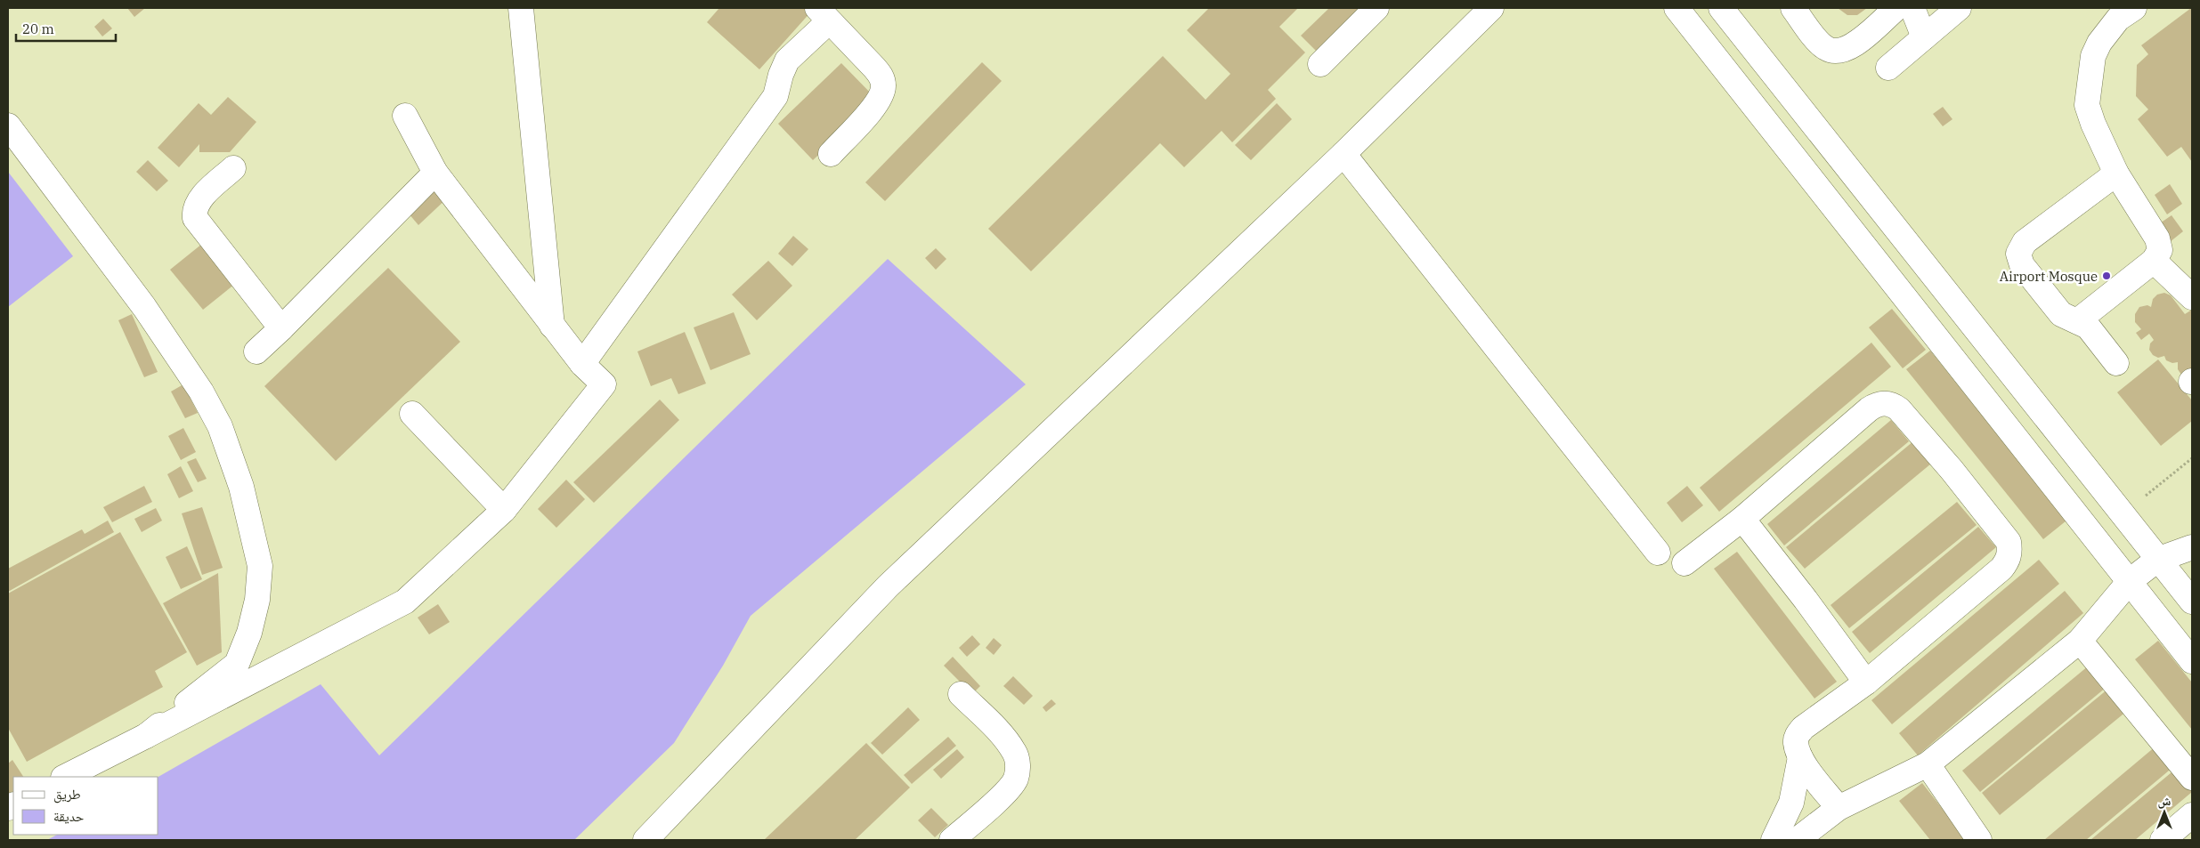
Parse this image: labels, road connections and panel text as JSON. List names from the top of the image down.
{
  "places": ["Airport Mosque"],
  "legend": ["طريق", "حديقة"],
  "scale_bar": "20 m",
  "north": "top"
}
